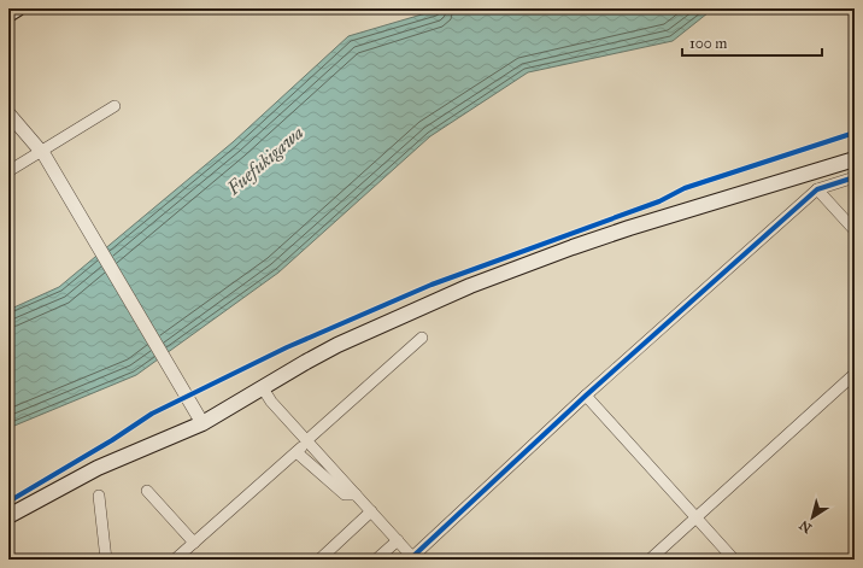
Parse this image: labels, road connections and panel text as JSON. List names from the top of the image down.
{
  "water": ["Fuefukigawa"],
  "scale_bar": "100 m",
  "north": "bottom left"
}
